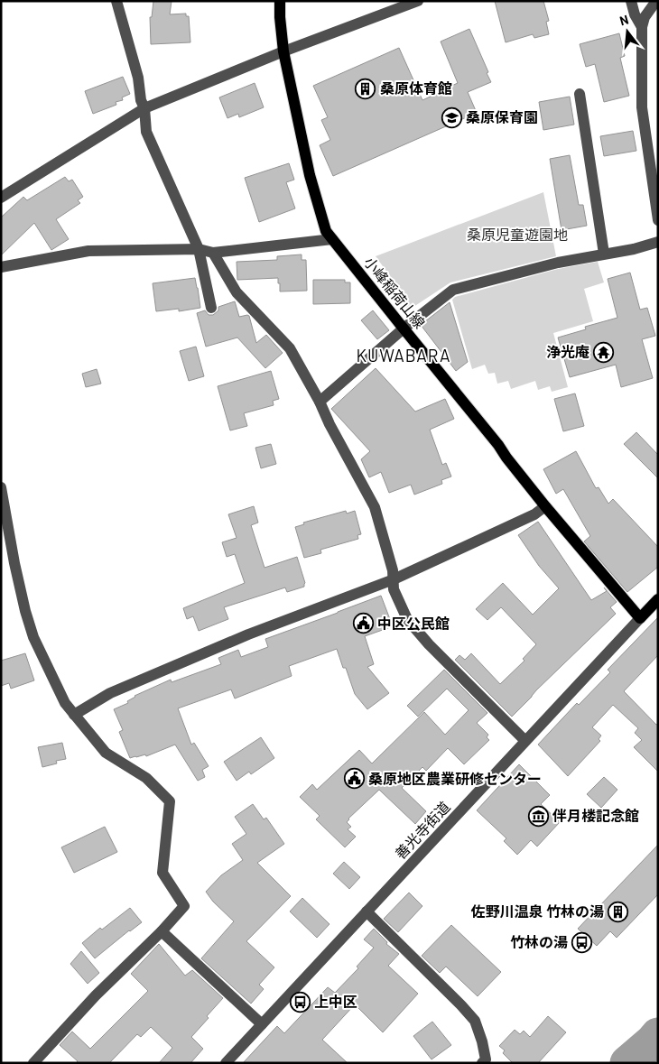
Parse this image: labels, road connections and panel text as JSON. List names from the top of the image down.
{
  "streets": {
    "main road": ["小峰稲荷山線"],
    "street": ["善光寺街道"]
  },
  "crossings": [
    ["小峰稲荷山線", "善光寺街道"]
  ],
  "districts": ["KUWABARA"],
  "parks": ["桑原児童遊園地"],
  "places": {
    "building": ["桑原体育館", "佐野川温泉 竹林の湯"],
    "school or university": ["桑原保育園"],
    "temple": ["浄光庵"],
    "public building": ["中区公民館", "桑原地区農業研修センター"],
    "museum": ["伴月楼記念館"],
    "bus stop": ["竹林の湯", "上中区"]
  },
  "north": "top"
}
